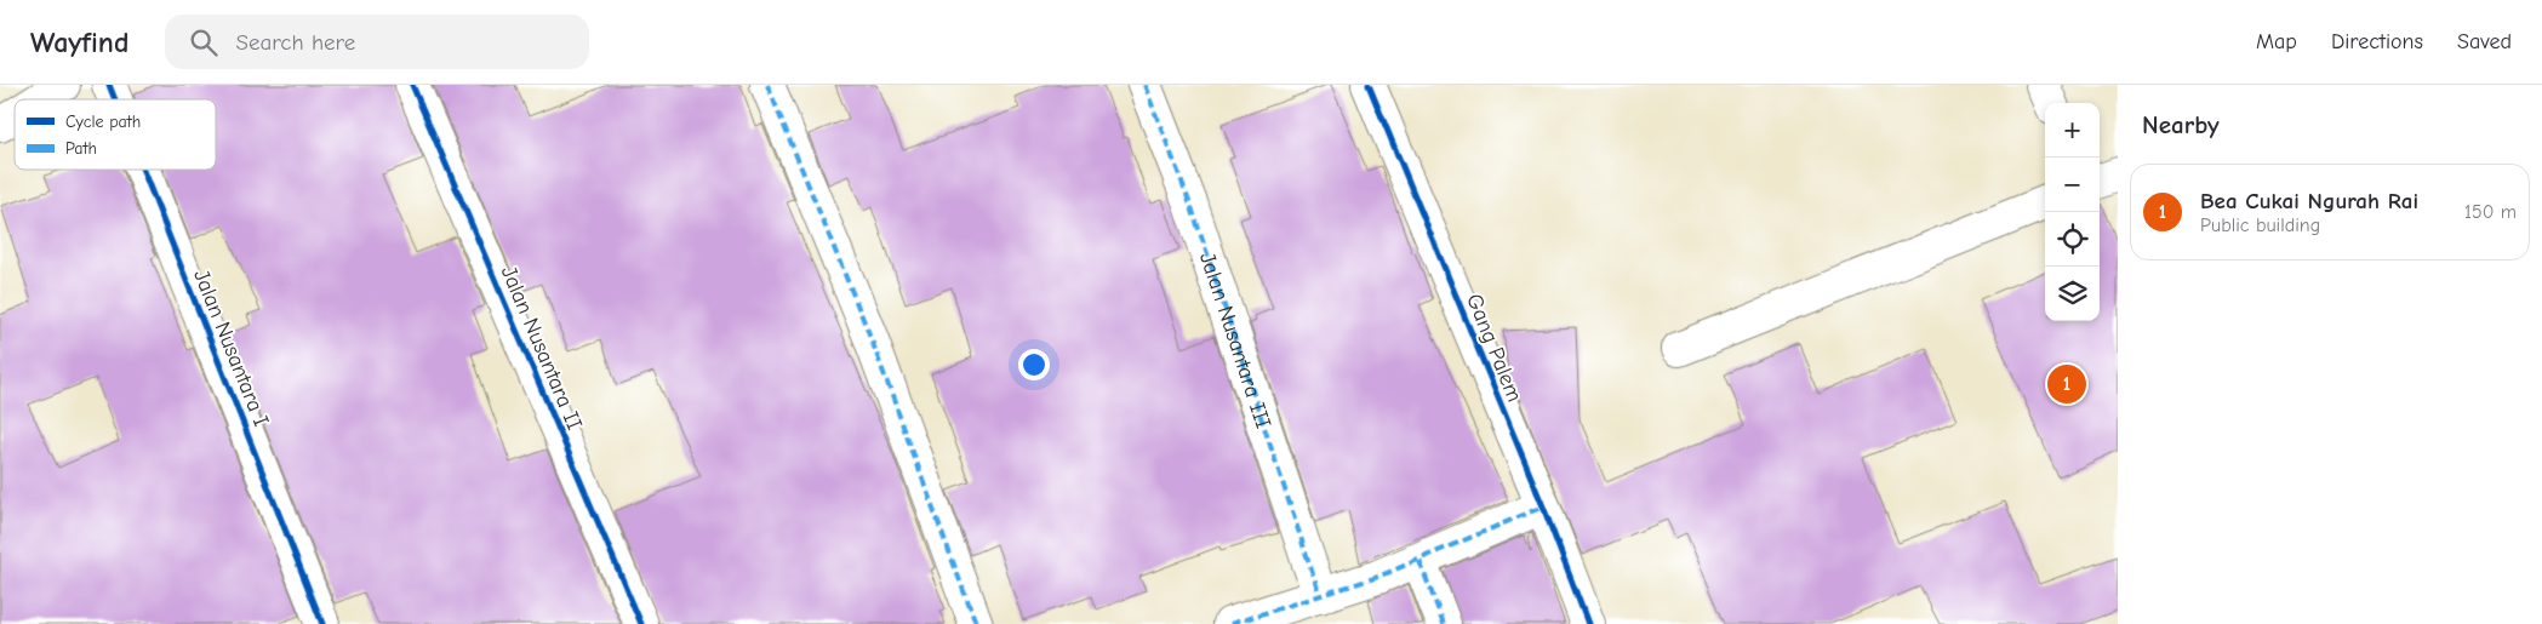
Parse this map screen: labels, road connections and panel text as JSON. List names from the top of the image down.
{
  "streets": {
    "street": [
      "Jalan Nusantara III",
      "Jalan Nusantara I",
      "Jalan Nusantara II",
      "Gang Palem"
    ]
  },
  "legend": ["Cycle path", "Path"],
  "page": {
    "header": "Wayfind",
    "search": "Search here",
    "nav": ["Map", "Directions", "Saved"],
    "heading": "Nearby",
    "map_buttons": ["+", "−"],
    "list": [
      {
        "mark": "1",
        "name": "Bea Cukai Ngurah Rai",
        "note": "Public building",
        "value": "150 m"
      }
    ],
    "pins": "1"
  }
}
